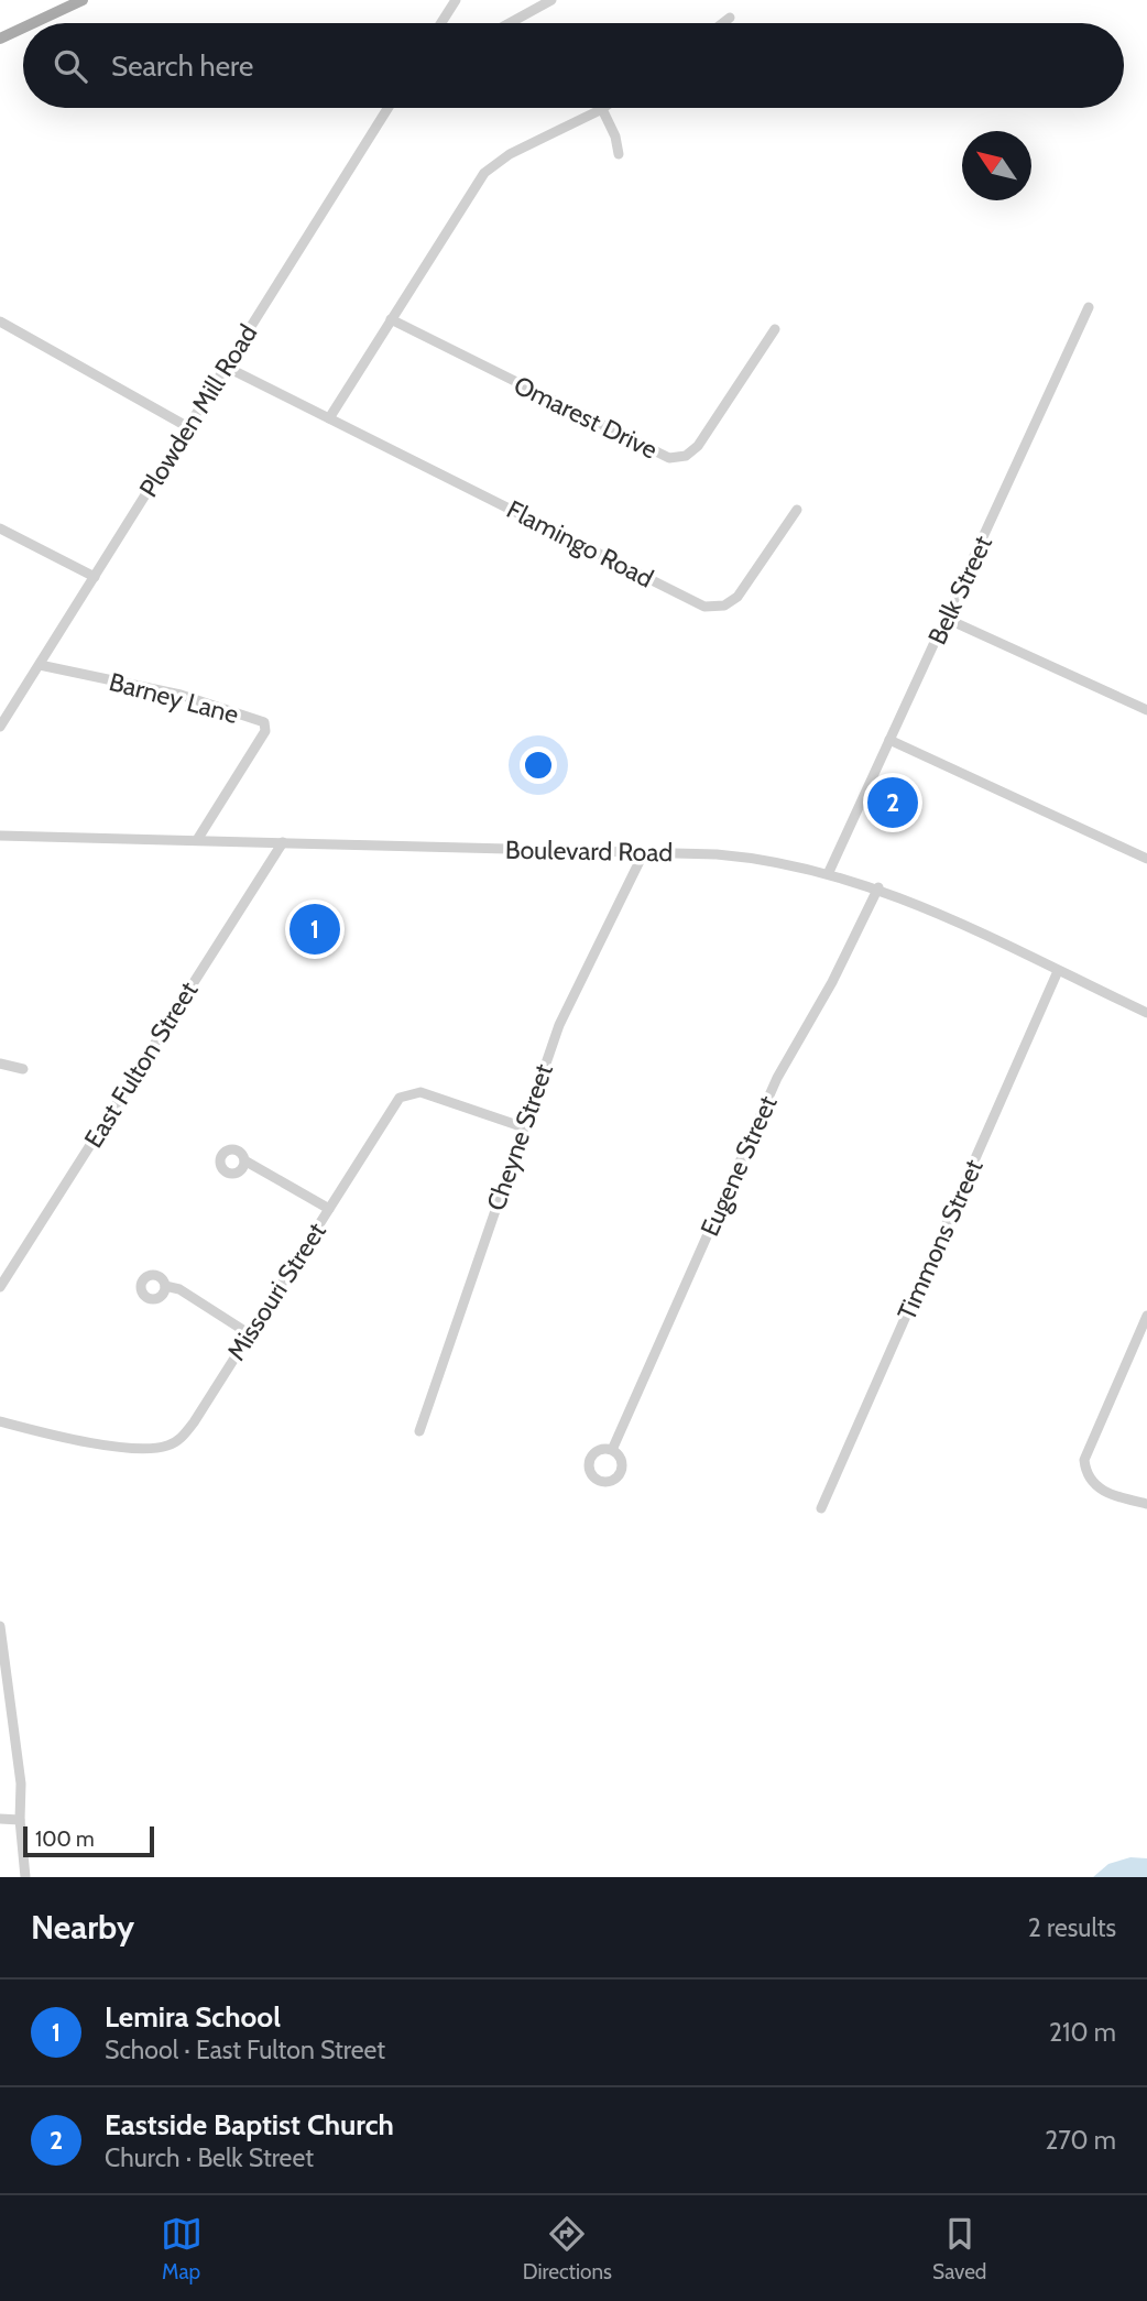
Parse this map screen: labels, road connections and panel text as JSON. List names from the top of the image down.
{
  "streets": {
    "street": [
      "Plowden Mill Road",
      "Omarest Drive",
      "Flamingo Road",
      "Belk Street",
      "Barney Lane",
      "Boulevard Road",
      "East Fulton Street",
      "Cheyne Street",
      "Eugene Street",
      "Timmons Street",
      "Missouri Street"
    ]
  },
  "crossings": [
    ["Plowden Mill Road", "Flamingo Road"],
    ["Plowden Mill Road", "Barney Lane"],
    ["Belk Street", "Boulevard Road"],
    ["Barney Lane", "Boulevard Road"],
    ["Boulevard Road", "East Fulton Street"],
    ["Boulevard Road", "Cheyne Street"],
    ["Boulevard Road", "Eugene Street"],
    ["Boulevard Road", "Timmons Street"],
    ["Cheyne Street", "Missouri Street"]
  ],
  "scale_bar": "100 m",
  "north": "top left",
  "page": {
    "search": "Search here",
    "pins": ["2", "1"],
    "scale": "100 m",
    "heading": ["Nearby", "2 results"],
    "list": [
      {
        "mark": "1",
        "name": "Lemira School",
        "note": "School · East Fulton Street",
        "value": "210 m"
      },
      {
        "mark": "2",
        "name": "Eastside Baptist Church",
        "note": "Church · Belk Street",
        "value": "270 m"
      }
    ],
    "nav": ["Map", "Directions", "Saved"]
  }
}
